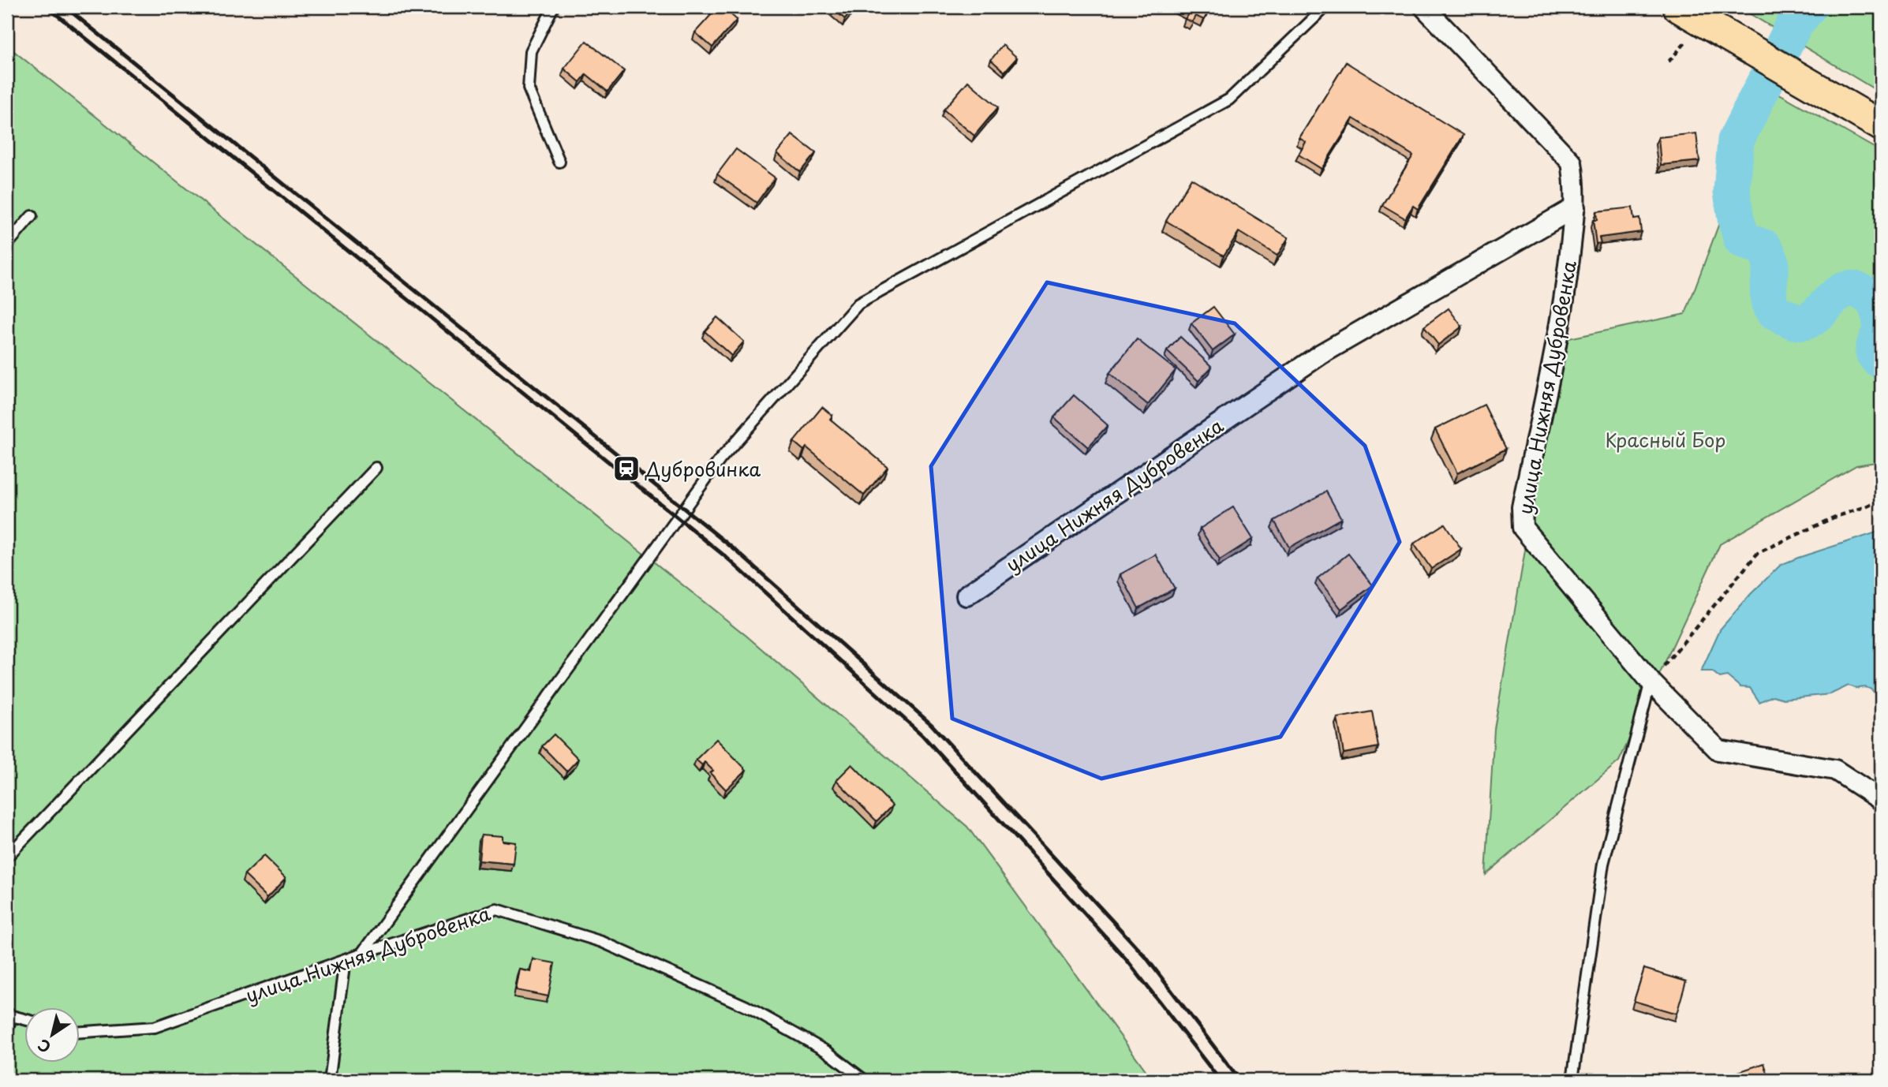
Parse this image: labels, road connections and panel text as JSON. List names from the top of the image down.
{
  "streets": {
    "street": ["улица Нижняя Дубровенка"]
  },
  "parks": ["Красный Бор"],
  "places": {
    "station": ["Дубровинка"]
  },
  "north": "bottom left"
}
